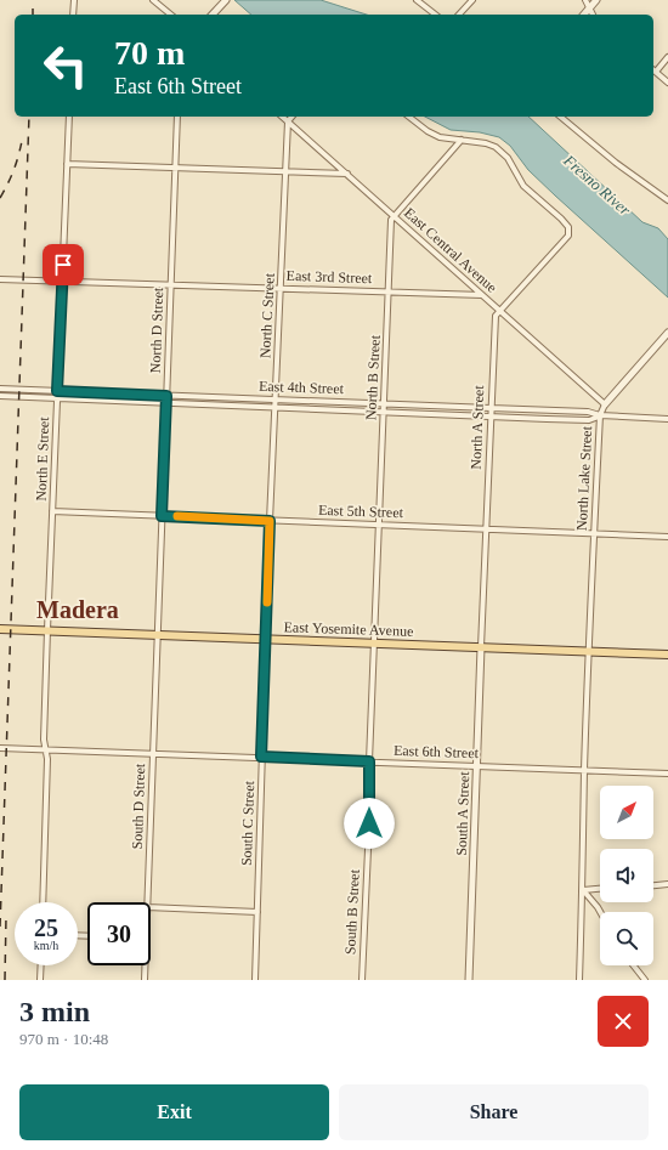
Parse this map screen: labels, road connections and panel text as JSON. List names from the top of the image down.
{
  "streets": {
    "main road": ["East Yosemite Avenue"],
    "street": [
      "East Central Avenue",
      "East 3rd Street",
      "North C Street",
      "North D Street",
      "North B Street",
      "East 4th Street",
      "North A Street",
      "North E Street",
      "North Lake Street",
      "East 5th Street",
      "East 6th Street",
      "South D Street",
      "South A Street",
      "South C Street",
      "South B Street"
    ]
  },
  "crossings": [
    ["East Central Avenue", "East 3rd Street"],
    ["East Central Avenue", "North C Street"],
    ["East Central Avenue", "North B Street"],
    ["East Central Avenue", "North A Street"],
    ["East Central Avenue", "North Lake Street"],
    ["East 3rd Street", "North C Street"],
    ["East 3rd Street", "North D Street"],
    ["East 3rd Street", "North B Street"],
    ["East 3rd Street", "North E Street"],
    ["North C Street", "East 4th Street"],
    ["North C Street", "East 5th Street"],
    ["North C Street", "East Yosemite Avenue"],
    ["North C Street", "South C Street"],
    ["North D Street", "East 4th Street"],
    ["North D Street", "East 5th Street"],
    ["North D Street", "East Yosemite Avenue"],
    ["North D Street", "South D Street"],
    ["North B Street", "East 4th Street"],
    ["North B Street", "East 5th Street"],
    ["North B Street", "East Yosemite Avenue"],
    ["North B Street", "South B Street"],
    ["East 4th Street", "North A Street"],
    ["East 4th Street", "North E Street"],
    ["East 4th Street", "North Lake Street"],
    ["North A Street", "East 5th Street"],
    ["North A Street", "East Yosemite Avenue"],
    ["North A Street", "South A Street"],
    ["North E Street", "East 5th Street"],
    ["North E Street", "East Yosemite Avenue"],
    ["North E Street", "East 6th Street"],
    ["North Lake Street", "East 5th Street"],
    ["North Lake Street", "East Yosemite Avenue"],
    ["North Lake Street", "East 6th Street"],
    ["East Yosemite Avenue", "South D Street"],
    ["East Yosemite Avenue", "South A Street"],
    ["East Yosemite Avenue", "South C Street"],
    ["East Yosemite Avenue", "South B Street"],
    ["East 6th Street", "South D Street"],
    ["East 6th Street", "South A Street"],
    ["East 6th Street", "South C Street"],
    ["East 6th Street", "South B Street"]
  ],
  "districts": ["Madera"],
  "water": ["Fresno River"],
  "north": "top right",
  "page": {
    "turn": ["70 m", "East 6th Street"],
    "speed": "25 km/h",
    "limit": "30",
    "heading": ["3 min", "970 m · 10:48"],
    "buttons": ["Exit", "Share"]
  }
}
